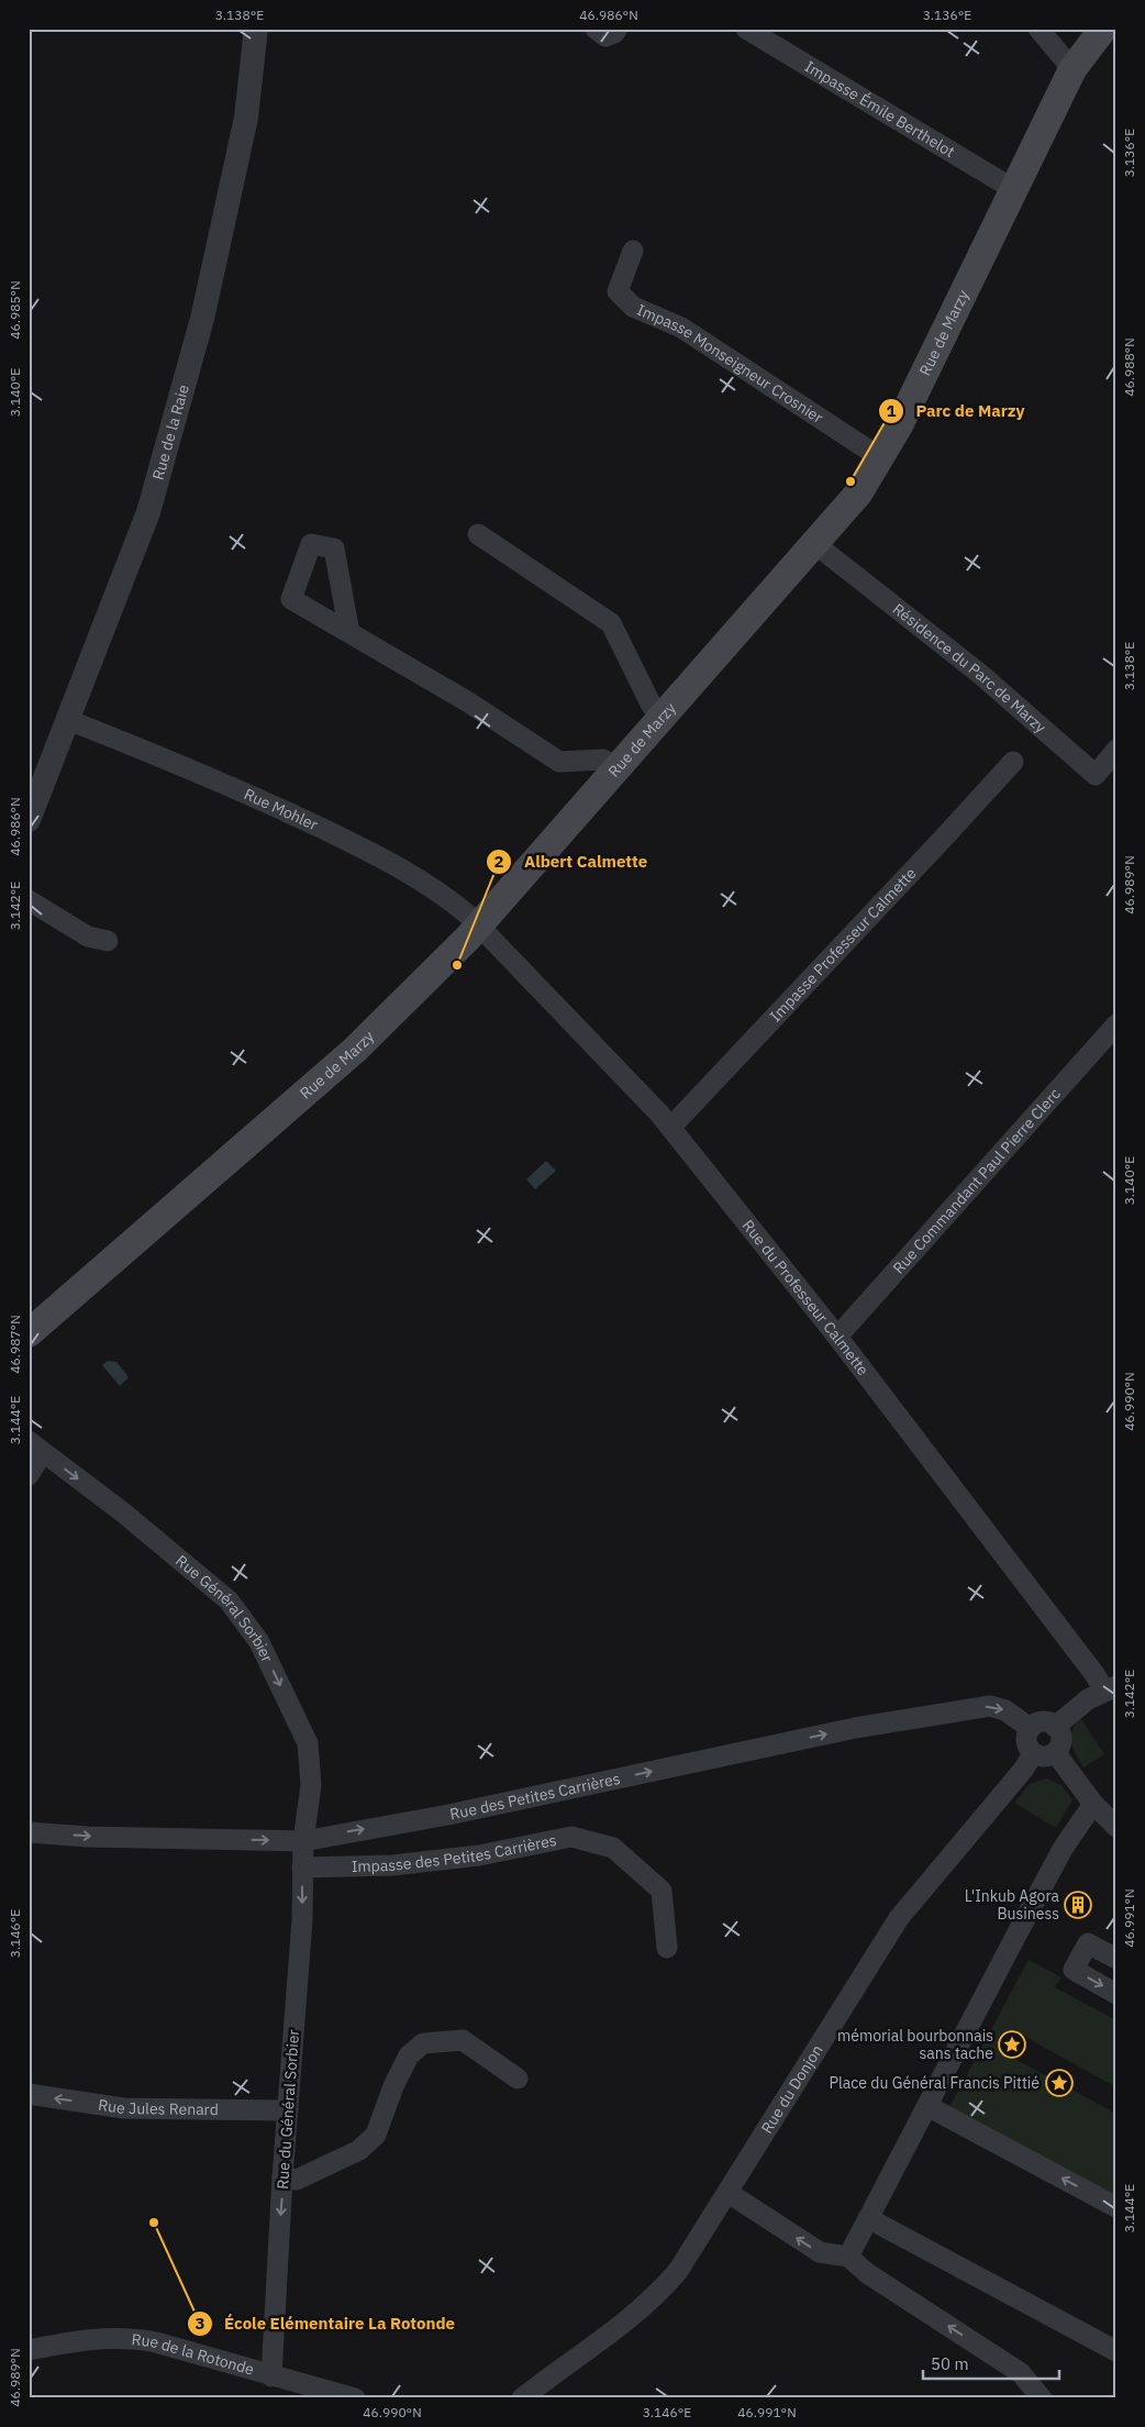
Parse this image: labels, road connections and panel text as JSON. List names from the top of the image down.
{
  "streets": {
    "main road": ["Rue de Marzy"],
    "street": [
      "Impasse Émile Berthelot",
      "Impasse Monseigneur Crosnier",
      "Rue de la Raie",
      "Résidence du Parc de Marzy",
      "Rue Mohler",
      "Impasse Professeur Calmette",
      "Rue Commandant Paul Pierre Clerc",
      "Rue du Professeur Calmette",
      "Rue Général Sorbier",
      "Rue des Petites Carrières",
      "Impasse des Petites Carrières",
      "Rue du Donjon",
      "Rue Jules Renard",
      "Rue du Général Sorbier",
      "Rue de la Rotonde"
    ]
  },
  "crossings": [
    ["Impasse Émile Berthelot", "Rue de Marzy"],
    ["Rue de Marzy", "Impasse Monseigneur Crosnier"],
    ["Rue de Marzy", "Résidence du Parc de Marzy"],
    ["Rue de Marzy", "Rue Mohler"],
    ["Rue de Marzy", "Rue du Professeur Calmette"],
    ["Rue de la Raie", "Rue Mohler"],
    ["Rue Mohler", "Rue du Professeur Calmette"],
    ["Impasse Professeur Calmette", "Rue du Professeur Calmette"],
    ["Rue Commandant Paul Pierre Clerc", "Rue du Professeur Calmette"],
    ["Rue Général Sorbier", "Rue des Petites Carrières"],
    ["Rue Général Sorbier", "Rue du Général Sorbier"],
    ["Rue des Petites Carrières", "Rue du Donjon"],
    ["Rue des Petites Carrières", "Rue du Général Sorbier"],
    ["Impasse des Petites Carrières", "Rue du Général Sorbier"],
    ["Rue Jules Renard", "Rue du Général Sorbier"],
    ["Rue du Général Sorbier", "Rue de la Rotonde"]
  ],
  "one_way": [
    "Rue Général Sorbier",
    "Rue des Petites Carrières",
    "Rue Jules Renard",
    "Rue du Général Sorbier"
  ],
  "places": {
    "other": ["Parc de Marzy", "Albert Calmette", "École Elémentaire La Rotonde"],
    "building": ["L'Inkub Agora Business"],
    "place": ["mémorial bourbonnais sans tache", "Place du Général Francis Pittié"]
  },
  "scale_bar": "50 m",
  "coordinates": [
    "3.138°E",
    "46.986°N",
    "3.136°E",
    "46.985°N",
    "46.988°N",
    "3.140°E",
    "46.989°N",
    "3.142°E",
    "46.987°N",
    "46.990°N",
    "3.144°E",
    "46.991°N",
    "3.146°E"
  ]
}
